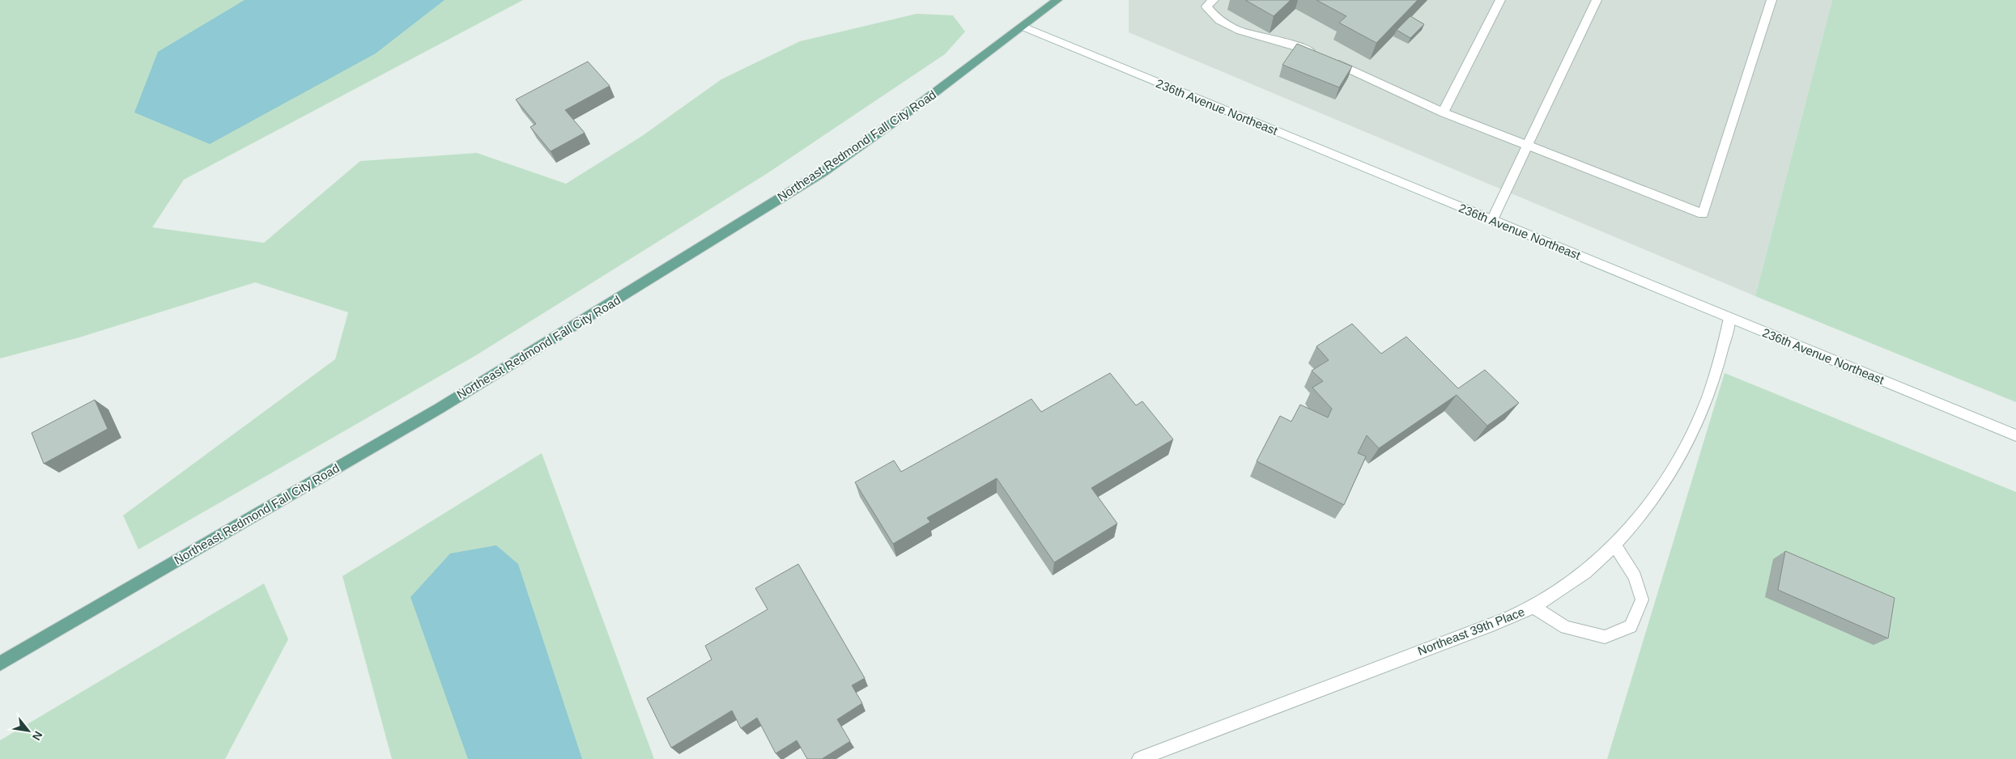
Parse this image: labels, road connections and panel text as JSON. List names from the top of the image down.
{
  "streets": {
    "main road": ["Northeast Redmond Fall City Road"],
    "street": ["236th Avenue Northeast", "Northeast 39th Place"]
  },
  "crossings": [
    ["236th Avenue Northeast", "Northeast Redmond Fall City Road"],
    ["236th Avenue Northeast", "Northeast 39th Place"]
  ],
  "north": "bottom right"
}
